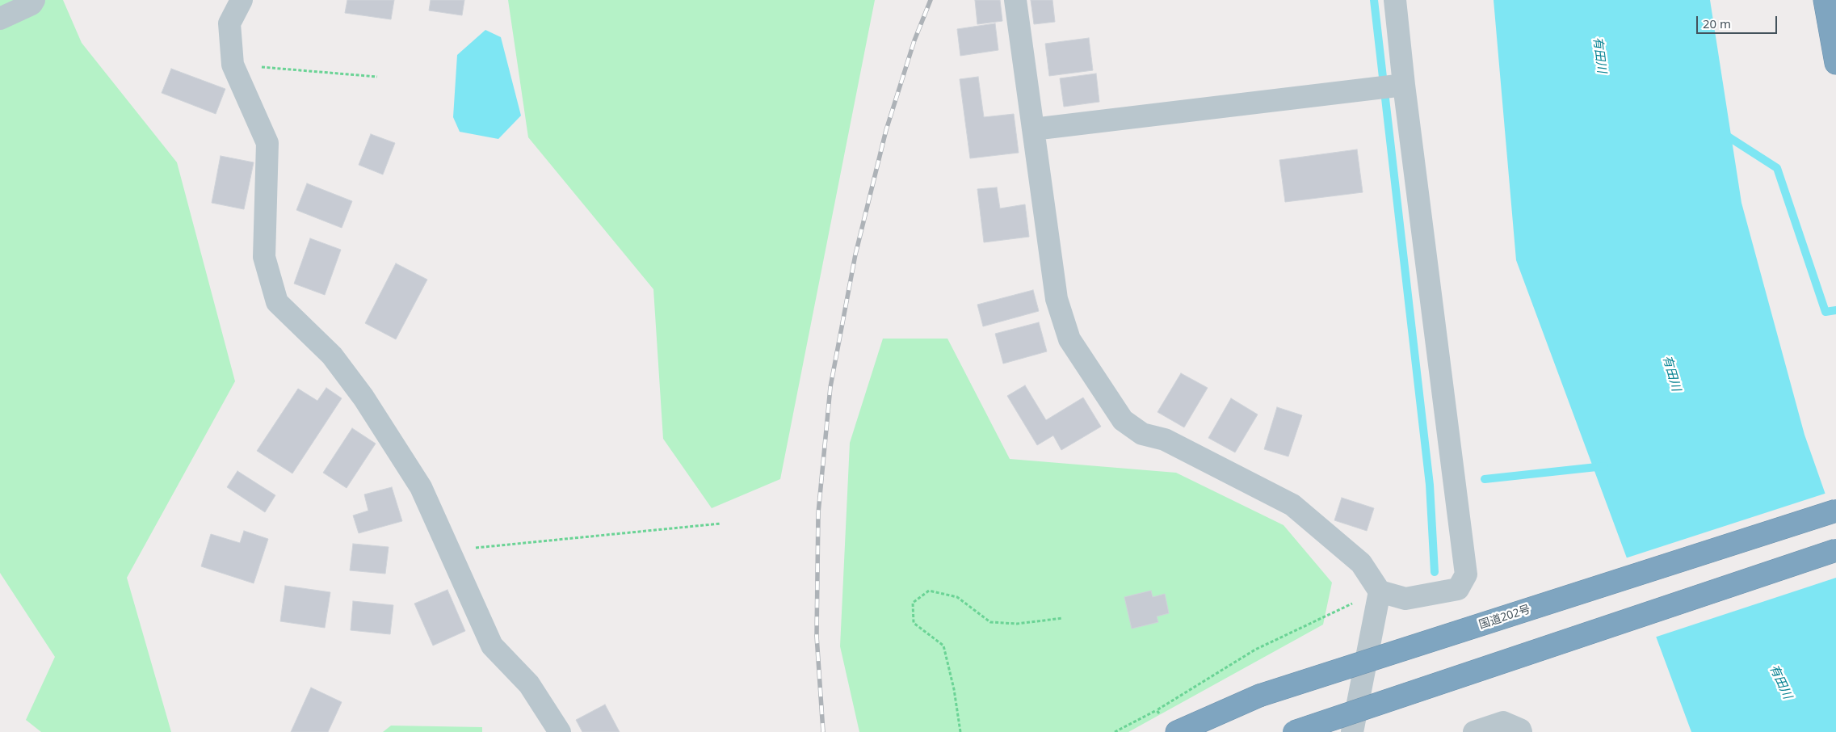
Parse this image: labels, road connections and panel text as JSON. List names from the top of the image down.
{
  "streets": {
    "highway": ["国道202号"]
  },
  "water": ["有田川"],
  "scale_bar": "20 m"
}
